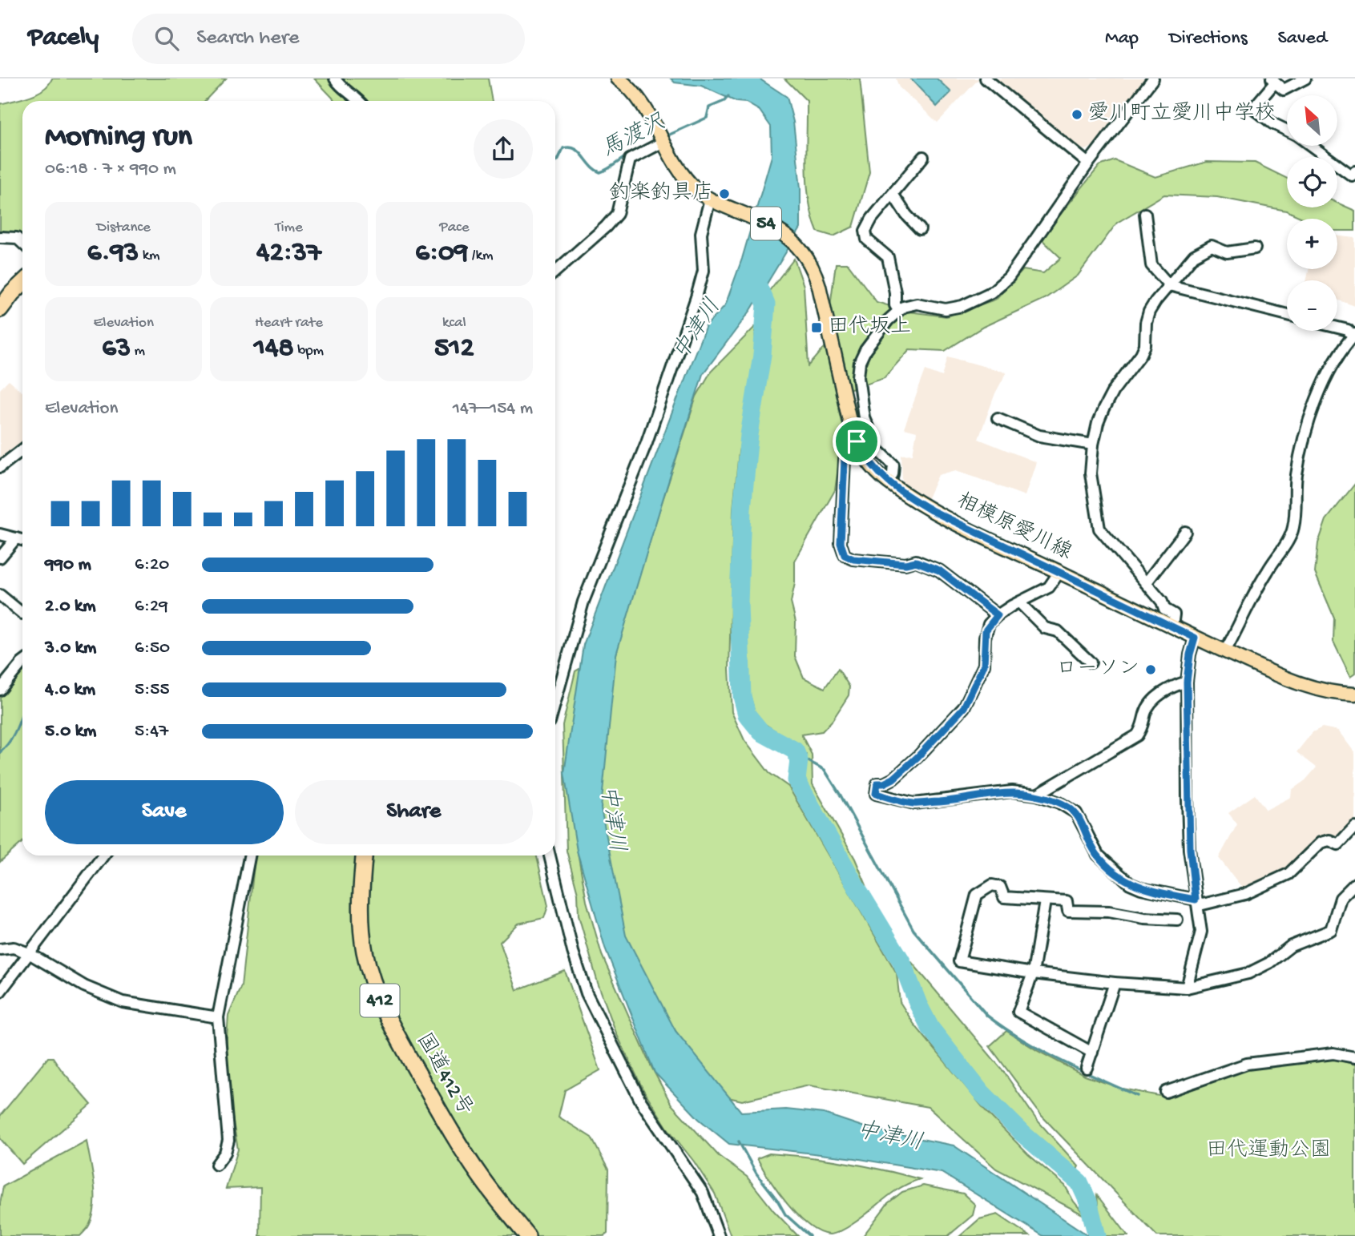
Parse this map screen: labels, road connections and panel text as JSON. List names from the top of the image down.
{
  "streets": {
    "highway": ["412", "国道412号"],
    "main road": ["54", "相模原愛川線"]
  },
  "crossings": [
    ["54", "相模原愛川線"]
  ],
  "water": ["馬渡沢", "中津川"],
  "parks": ["田代運動公園"],
  "places": {
    "other": ["愛川町立愛川中学校", "釣楽釣具店", "ローソン"],
    "transit": ["田代坂上"]
  },
  "north": "top left",
  "page": {
    "header": "Pacely",
    "search": "Search here",
    "nav": ["Map", "Directions", "Saved"],
    "map_buttons": ["+", "−"],
    "heading": ["Morning run", "06:18 · 7 × 990 m"],
    "stats": [
      ["Distance", "6.93 km"],
      ["Time", "42:37"],
      ["Pace", "6:09 /km"],
      ["Elevation", "63 m"],
      ["Heart rate", "148 bpm"],
      ["kcal", "512"]
    ],
    "chart": ["Elevation", "147–154 m"],
    "list": [
      {
        "name": "990 m",
        "note": "6:20"
      },
      {
        "name": "2.0 km",
        "note": "6:29"
      },
      {
        "name": "3.0 km",
        "note": "6:50"
      },
      {
        "name": "4.0 km",
        "note": "5:55"
      },
      {
        "name": "5.0 km",
        "note": "5:47"
      }
    ],
    "buttons": ["Save", "Share"]
  }
}
